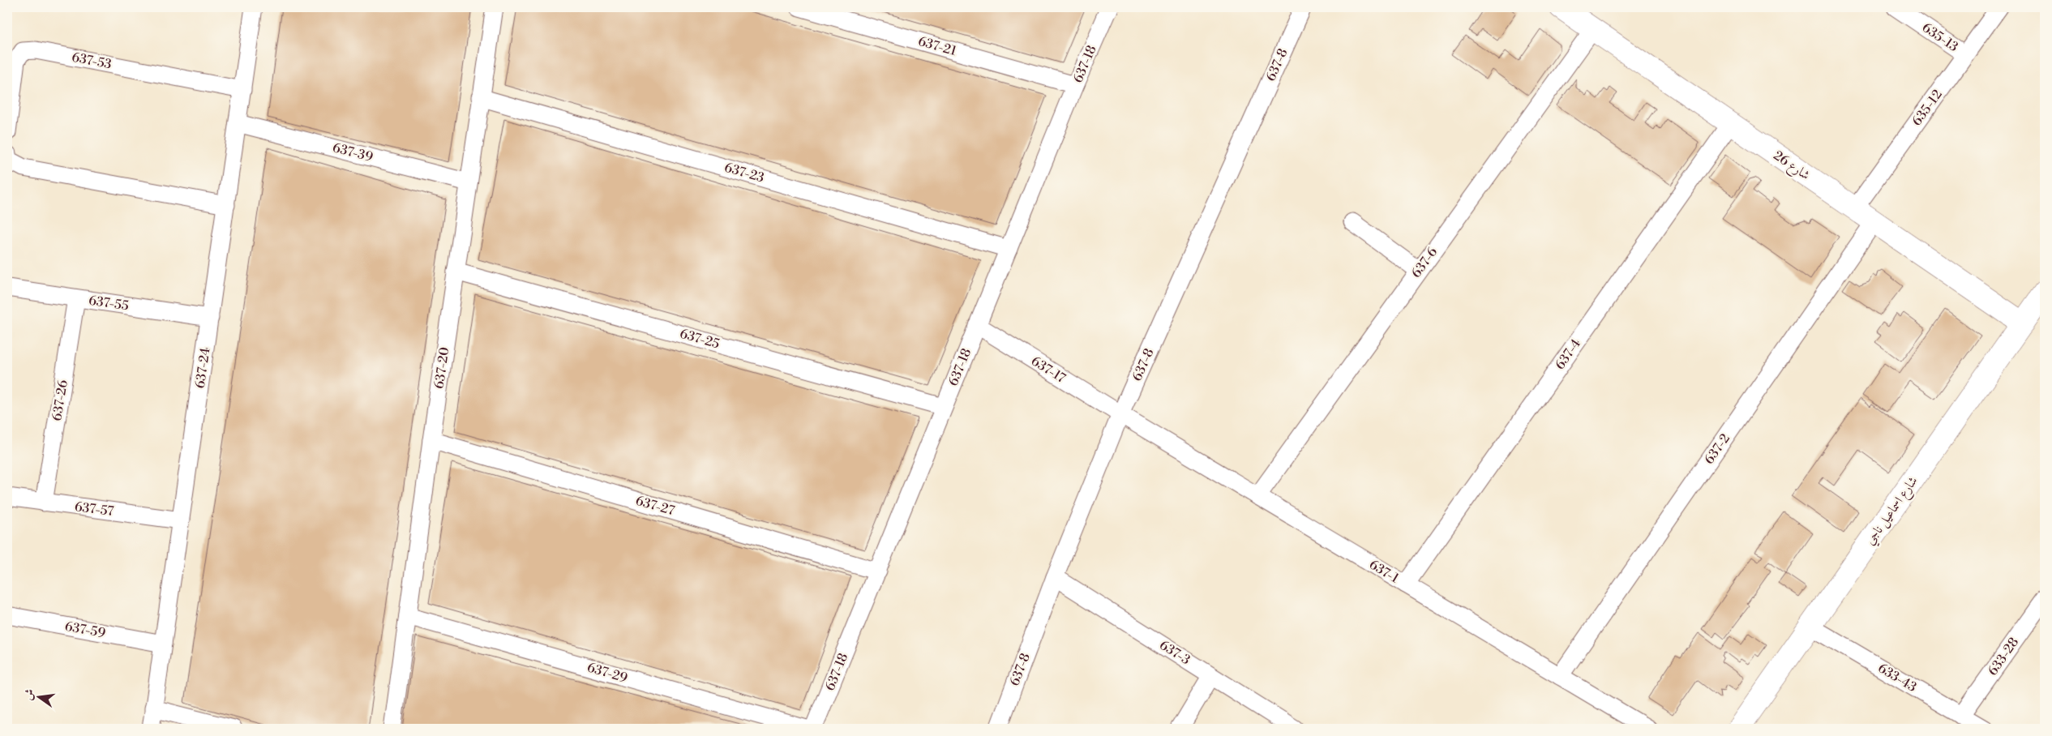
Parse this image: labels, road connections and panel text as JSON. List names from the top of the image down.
{
  "streets": {
    "street": [
      "635-13",
      "637-21",
      "637-53",
      "637-18",
      "637-8",
      "635-12",
      "637-39",
      "شارع 26",
      "637-23",
      "637-6",
      "637-55",
      "637-25",
      "637-4",
      "637-24",
      "637-20",
      "637-17",
      "637-26",
      "637-2",
      "637-27",
      "637-57",
      "شارع اسماعيل ناجي",
      "637-1",
      "637-59",
      "637-3",
      "633-28",
      "637-29",
      "633-43"
    ]
  },
  "crossings": [
    ["635-13", "635-12"],
    ["637-21", "637-18"],
    ["637-53", "637-24"],
    ["637-18", "637-23"],
    ["637-18", "637-25"],
    ["637-18", "637-17"],
    ["637-18", "637-27"],
    ["637-8", "637-17"],
    ["637-8", "637-1"],
    ["637-8", "637-3"],
    ["635-12", "شارع 26"],
    ["637-39", "637-24"],
    ["637-39", "637-20"],
    ["شارع 26", "637-6"],
    ["شارع 26", "637-4"],
    ["شارع 26", "637-2"],
    ["شارع 26", "شارع اسماعيل ناجي"],
    ["637-23", "637-20"],
    ["637-6", "637-1"],
    ["637-55", "637-24"],
    ["637-55", "637-26"],
    ["637-25", "637-20"],
    ["637-4", "637-1"],
    ["637-24", "637-57"],
    ["637-24", "637-59"],
    ["637-20", "637-27"],
    ["637-20", "637-29"],
    ["637-17", "637-1"],
    ["637-26", "637-57"],
    ["637-2", "637-1"],
    ["شارع اسماعيل ناجي", "633-43"],
    ["633-28", "633-43"]
  ],
  "north": "left"
}
